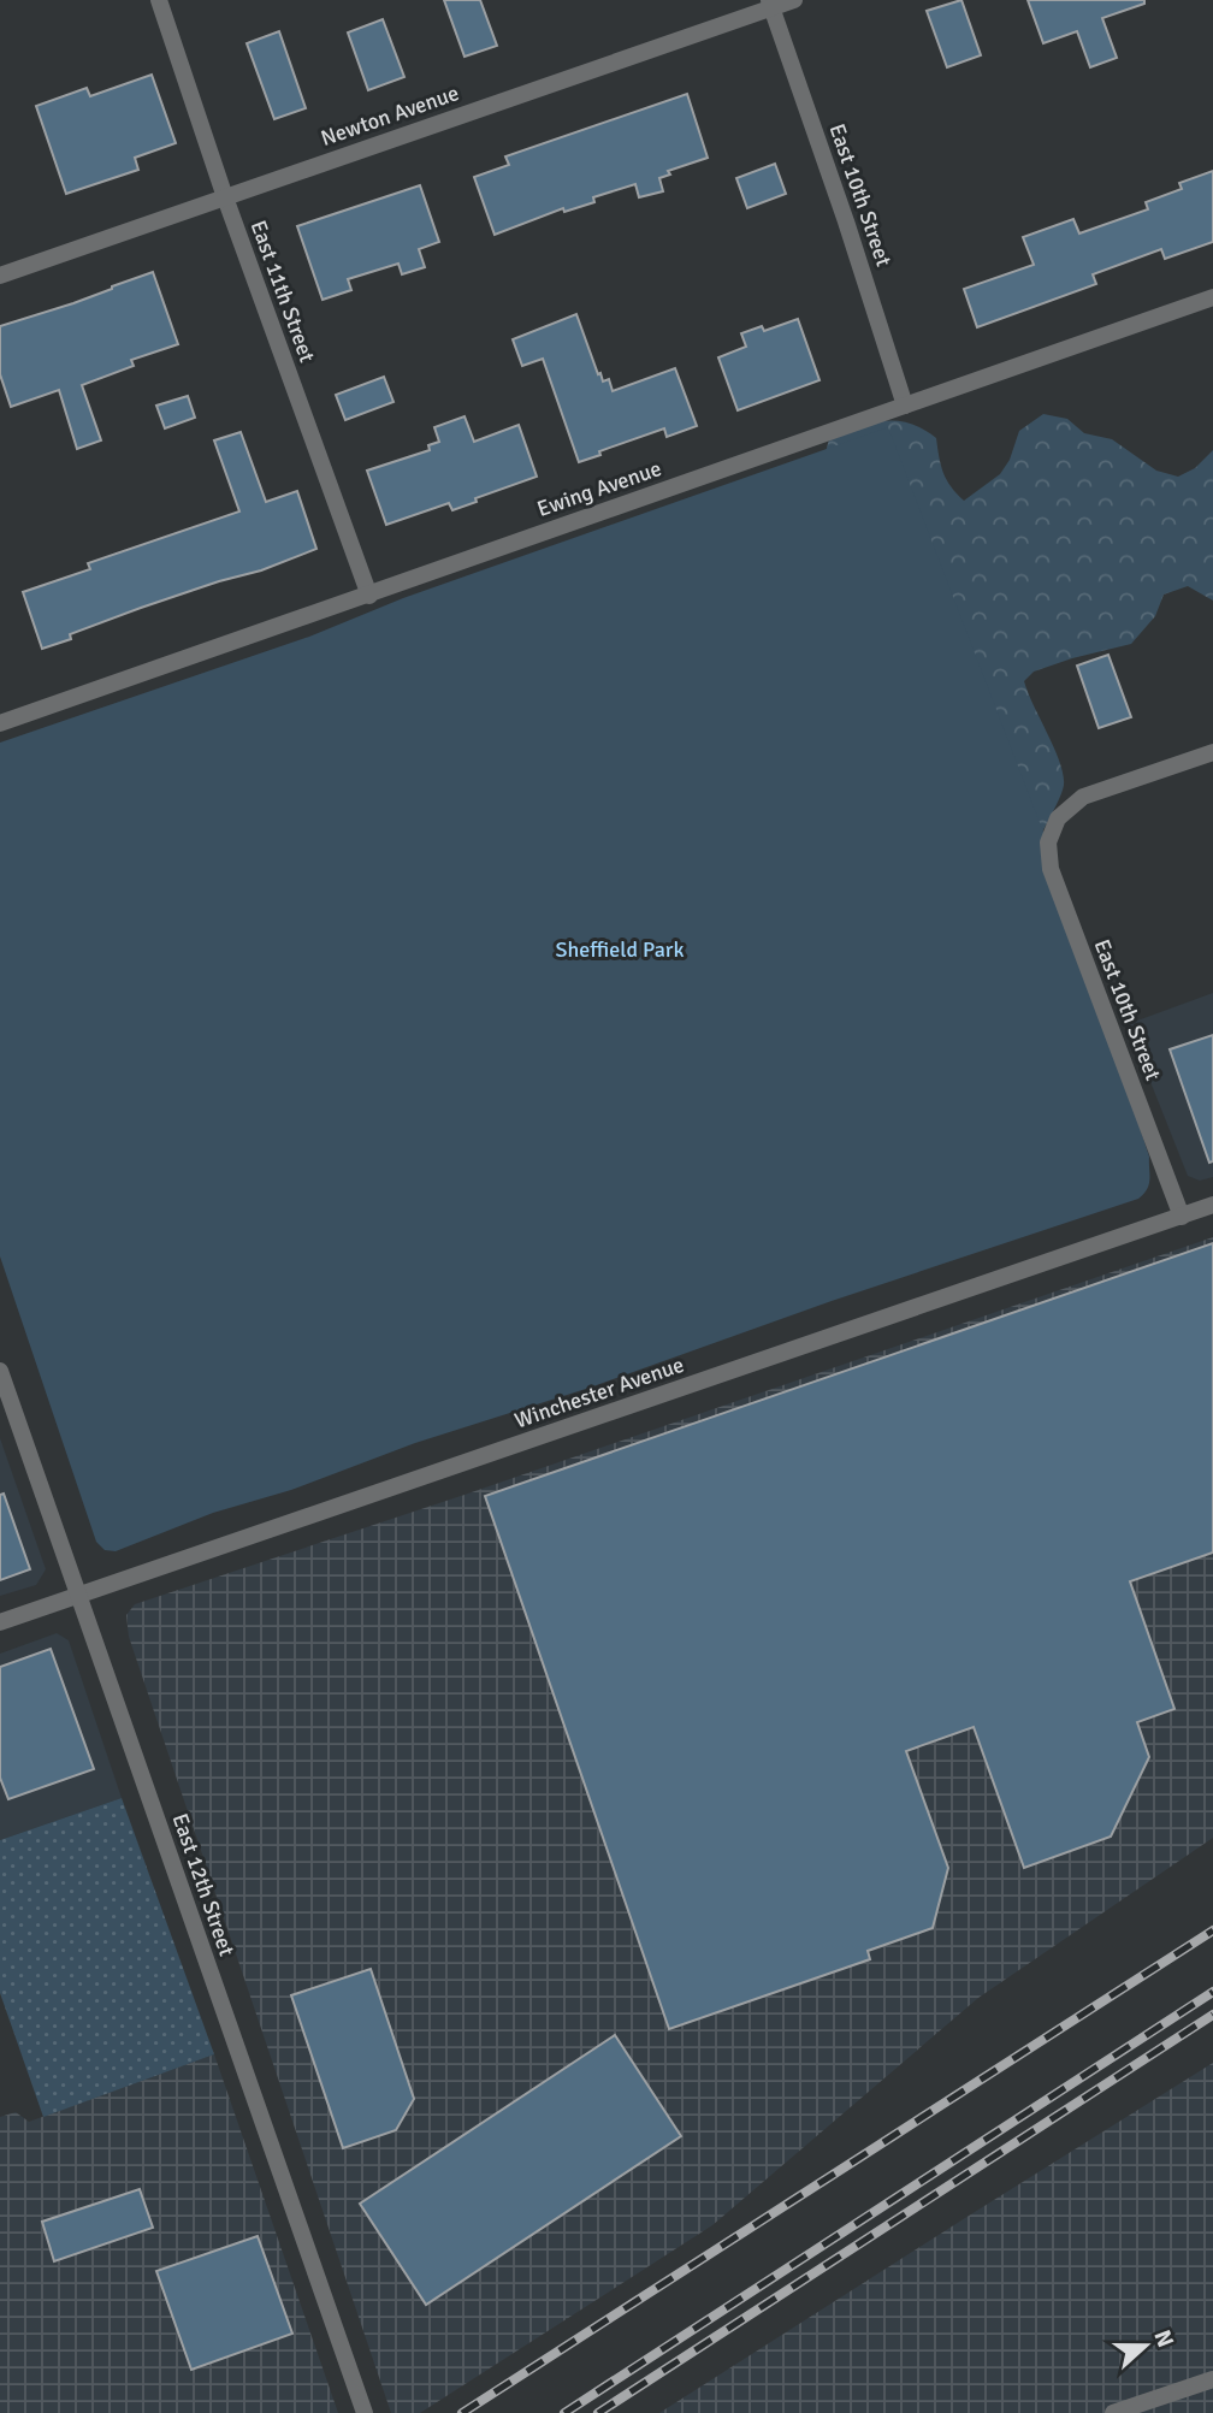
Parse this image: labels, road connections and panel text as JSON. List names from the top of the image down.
{
  "streets": {
    "street": [
      "Newton Avenue",
      "East 10th Street",
      "East 11th Street",
      "Ewing Avenue",
      "Winchester Avenue",
      "East 12th Street"
    ]
  },
  "crossings": [
    ["Newton Avenue", "East 10th Street"],
    ["Newton Avenue", "East 11th Street"],
    ["East 10th Street", "Ewing Avenue"],
    ["East 10th Street", "Winchester Avenue"],
    ["East 11th Street", "Ewing Avenue"],
    ["Winchester Avenue", "East 12th Street"]
  ],
  "parks": ["Sheffield Park"],
  "north": "right"
}
